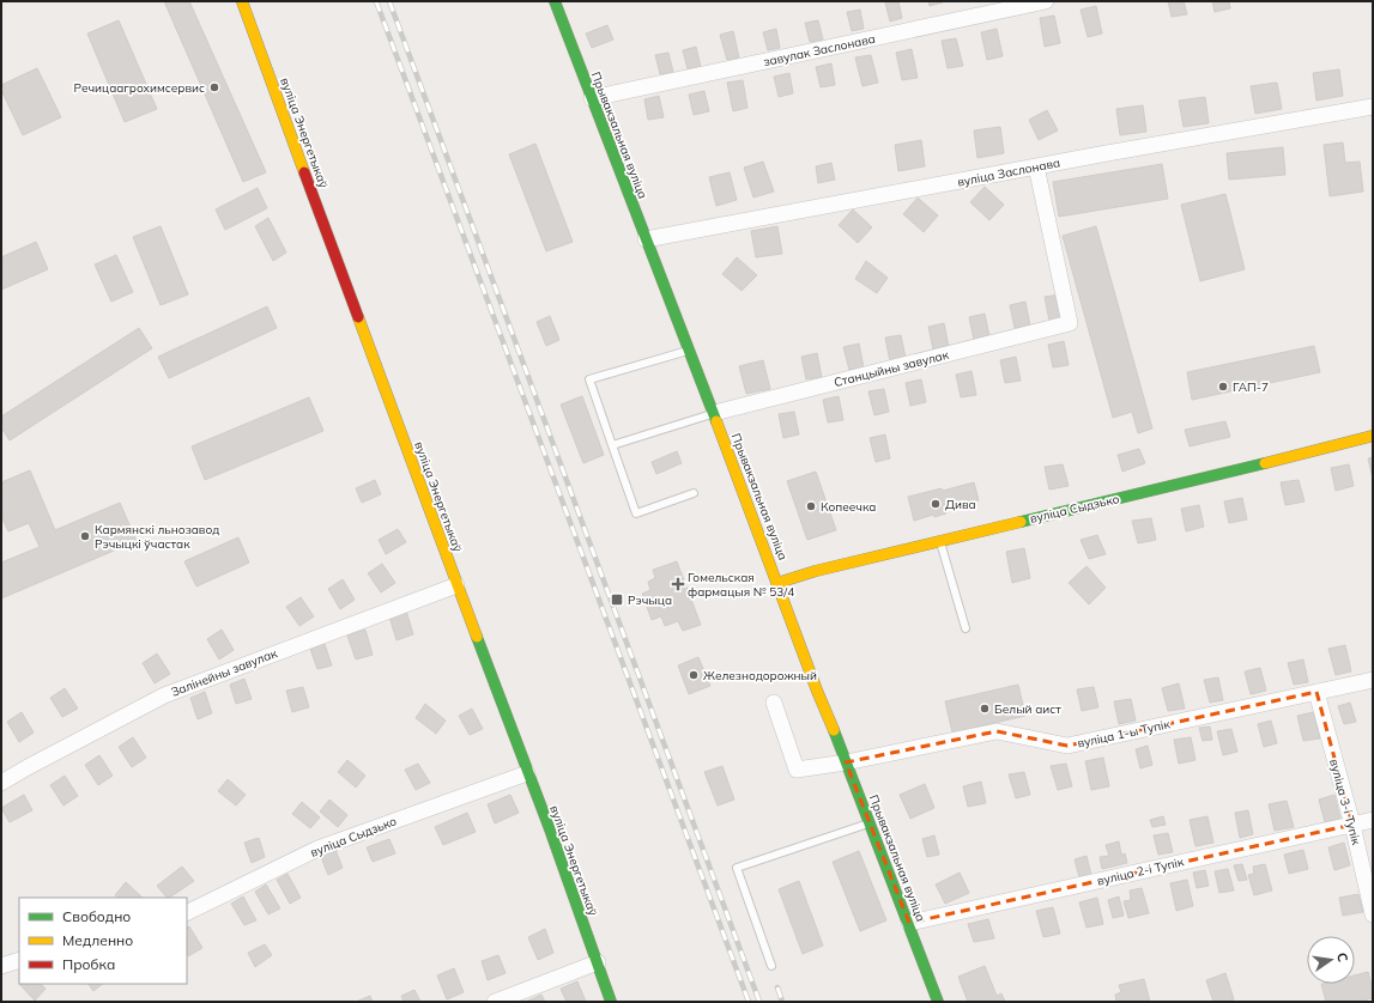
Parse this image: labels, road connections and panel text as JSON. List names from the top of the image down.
{
  "streets": {
    "street": [
      "завулак Заслонава",
      "вуліца Энергетыкаў",
      "Прывакзальная вуліца",
      "вуліца Заслонава",
      "Станцыйны завулак",
      "вуліца Сыдзько",
      "Залінейны завулак",
      "вуліца 1-ы Тупік",
      "вуліца 3-і Тупік",
      "вуліца 2-і Тупік"
    ]
  },
  "crossings": [
    ["завулак Заслонава", "Прывакзальная вуліца"],
    ["вуліца Энергетыкаў", "вуліца Сыдзько"],
    ["вуліца Энергетыкаў", "Залінейны завулак"],
    ["Прывакзальная вуліца", "вуліца Заслонава"],
    ["Прывакзальная вуліца", "Станцыйны завулак"],
    ["Прывакзальная вуліца", "вуліца Сыдзько"],
    ["Прывакзальная вуліца", "вуліца 1-ы Тупік"],
    ["Прывакзальная вуліца", "вуліца 2-і Тупік"],
    ["вуліца Заслонава", "Станцыйны завулак"],
    ["вуліца 1-ы Тупік", "вуліца 3-і Тупік"],
    ["вуліца 3-і Тупік", "вуліца 2-і Тупік"]
  ],
  "places": {
    "other": [
      "Речицаагрохимсервис",
      "ГАП-7",
      "Дива",
      "Копеечка",
      "Кармянскі льнозавод Рэчыцкі ўчастак",
      "Железнодорожный",
      "Белый аист"
    ],
    "health": ["Гомельская фармацыя № 53/4"],
    "transit": ["Рэчыца"]
  },
  "legend": ["Свободно", "Медленно", "Пробка"],
  "north": "right"
}
